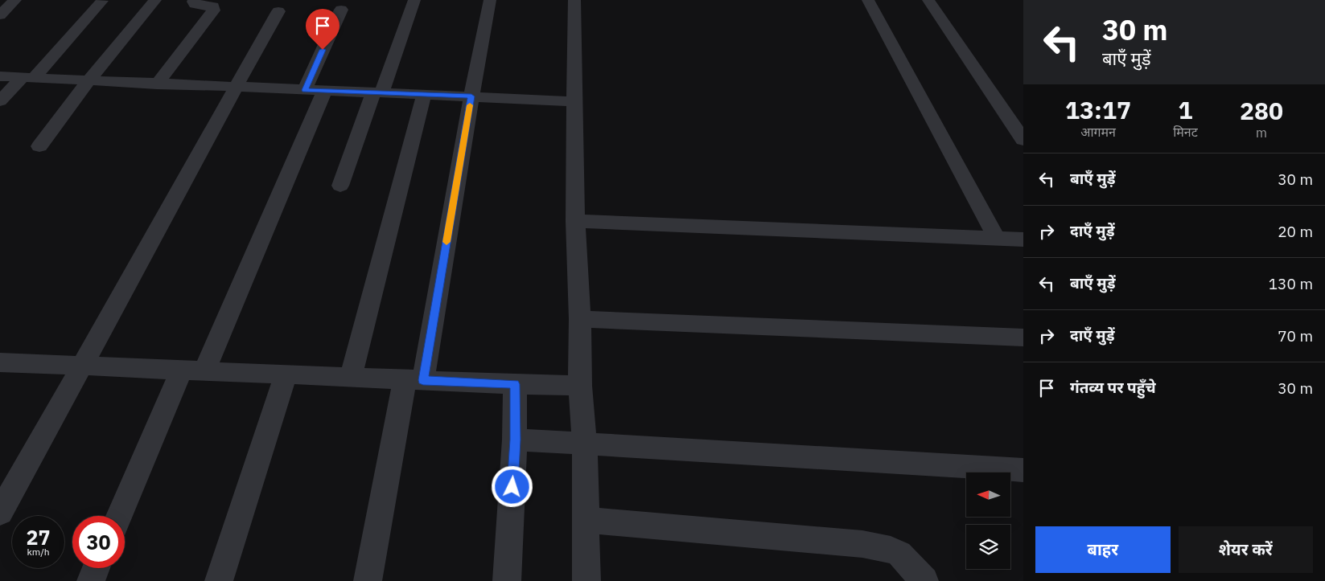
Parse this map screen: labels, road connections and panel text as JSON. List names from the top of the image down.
{
  "north": "left",
  "page": {
    "turn": ["30 m", "बाएँ मुड़ें"],
    "eta": [
      "13:17",
      "आगमन",
      "1",
      "मिनट",
      "280",
      "m"
    ],
    "list": [
      {
        "name": "बाएँ मुड़ें",
        "value": "30 m"
      },
      {
        "name": "दाएँ मुड़ें",
        "value": "20 m"
      },
      {
        "name": "बाएँ मुड़ें",
        "value": "130 m"
      },
      {
        "name": "दाएँ मुड़ें",
        "value": "70 m"
      },
      {
        "name": "गंतव्य पर पहुँचे",
        "value": "30 m"
      }
    ],
    "speed": "27 km/h",
    "limit": "30",
    "buttons": ["बाहर", "शेयर करें"]
  }
}
